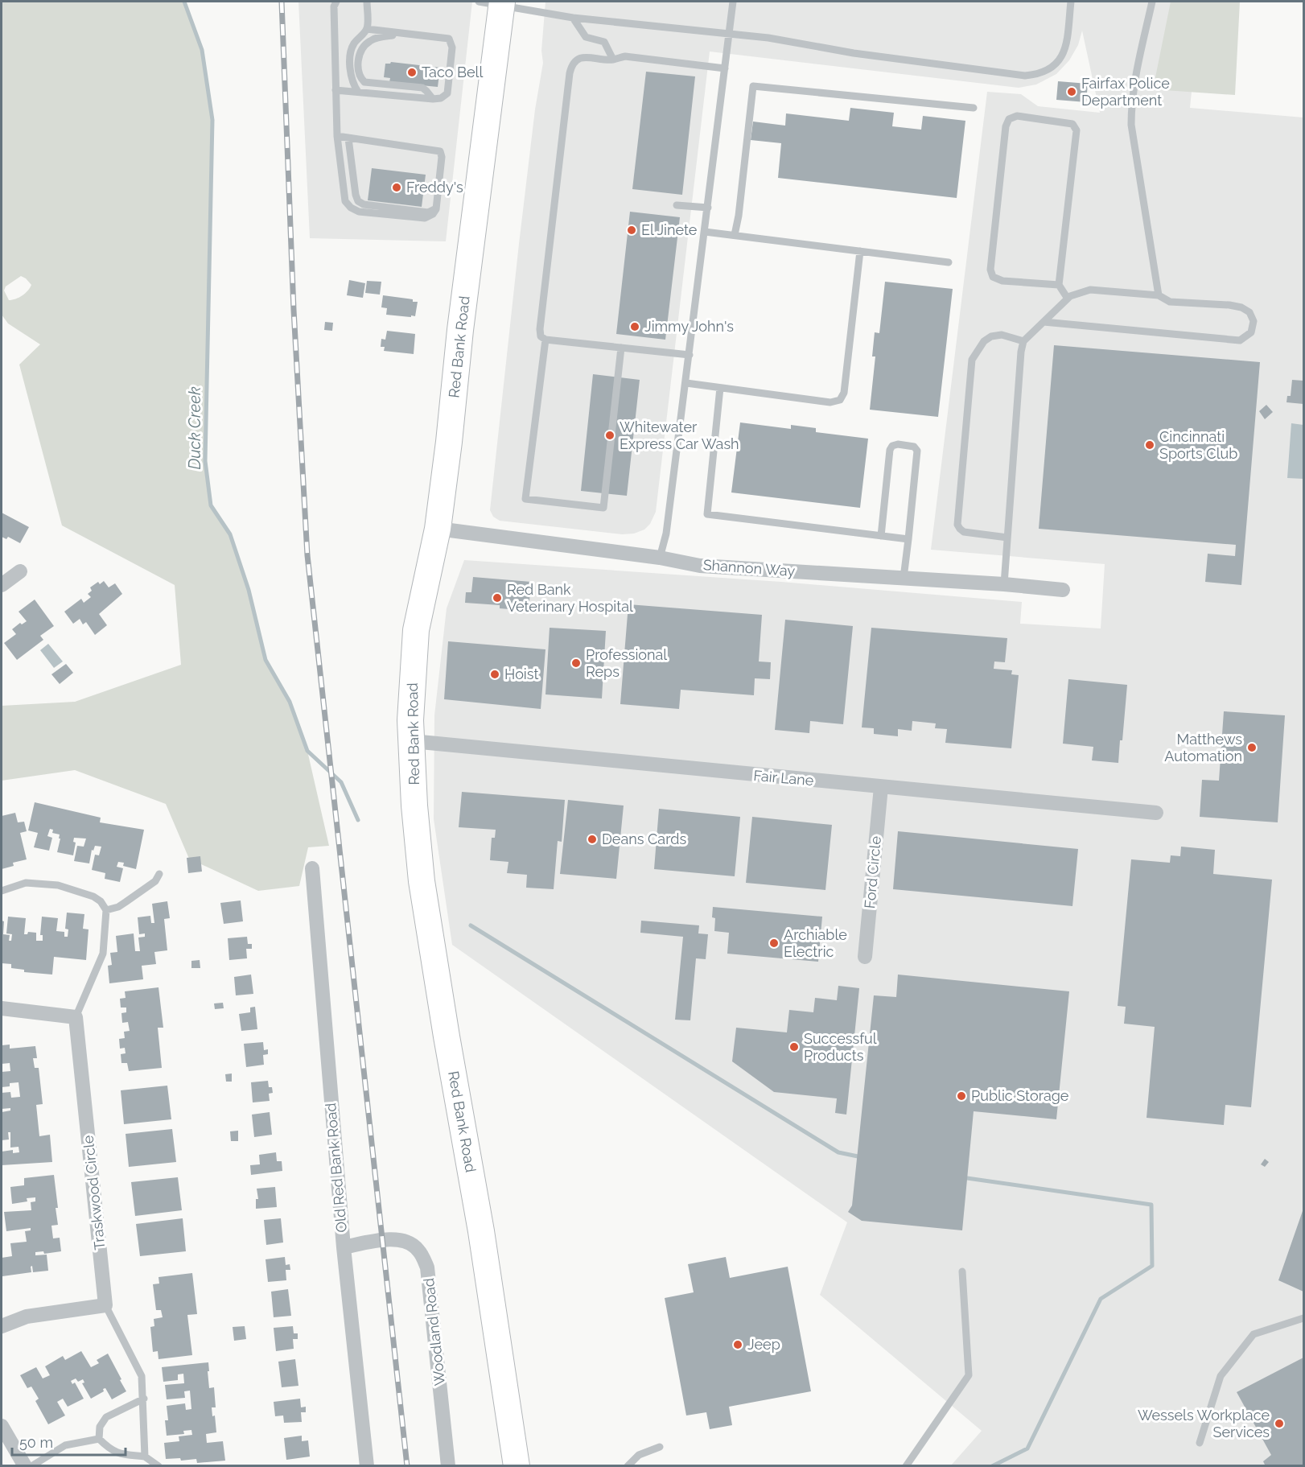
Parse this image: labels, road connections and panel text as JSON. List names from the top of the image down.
{
  "streets": {
    "highway": ["Red Bank Road"],
    "street": [
      "Shannon Way",
      "Fair Lane",
      "Ford Circle",
      "Old Red Bank Road",
      "Traskwood Circle",
      "Woodland Road"
    ]
  },
  "crossings": [
    ["Red Bank Road", "Shannon Way"],
    ["Red Bank Road", "Fair Lane"],
    ["Fair Lane", "Ford Circle"],
    ["Old Red Bank Road", "Woodland Road"]
  ],
  "water": ["Duck Creek"],
  "places": [
    "Taco Bell",
    "Fairfax Police Department",
    "Freddy's",
    "El Jinete",
    "Jimmy John's",
    "Whitewater Express Car Wash",
    "Cincinnati Sports Club",
    "Red Bank Veterinary Hospital",
    "Professional Reps",
    "Hoist",
    "Matthews Automation",
    "Deans Cards",
    "Archiable Electric",
    "Successful Products",
    "Public Storage",
    "Jeep",
    "Wessels Workplace Services"
  ],
  "scale_bar": "50 m"
}
